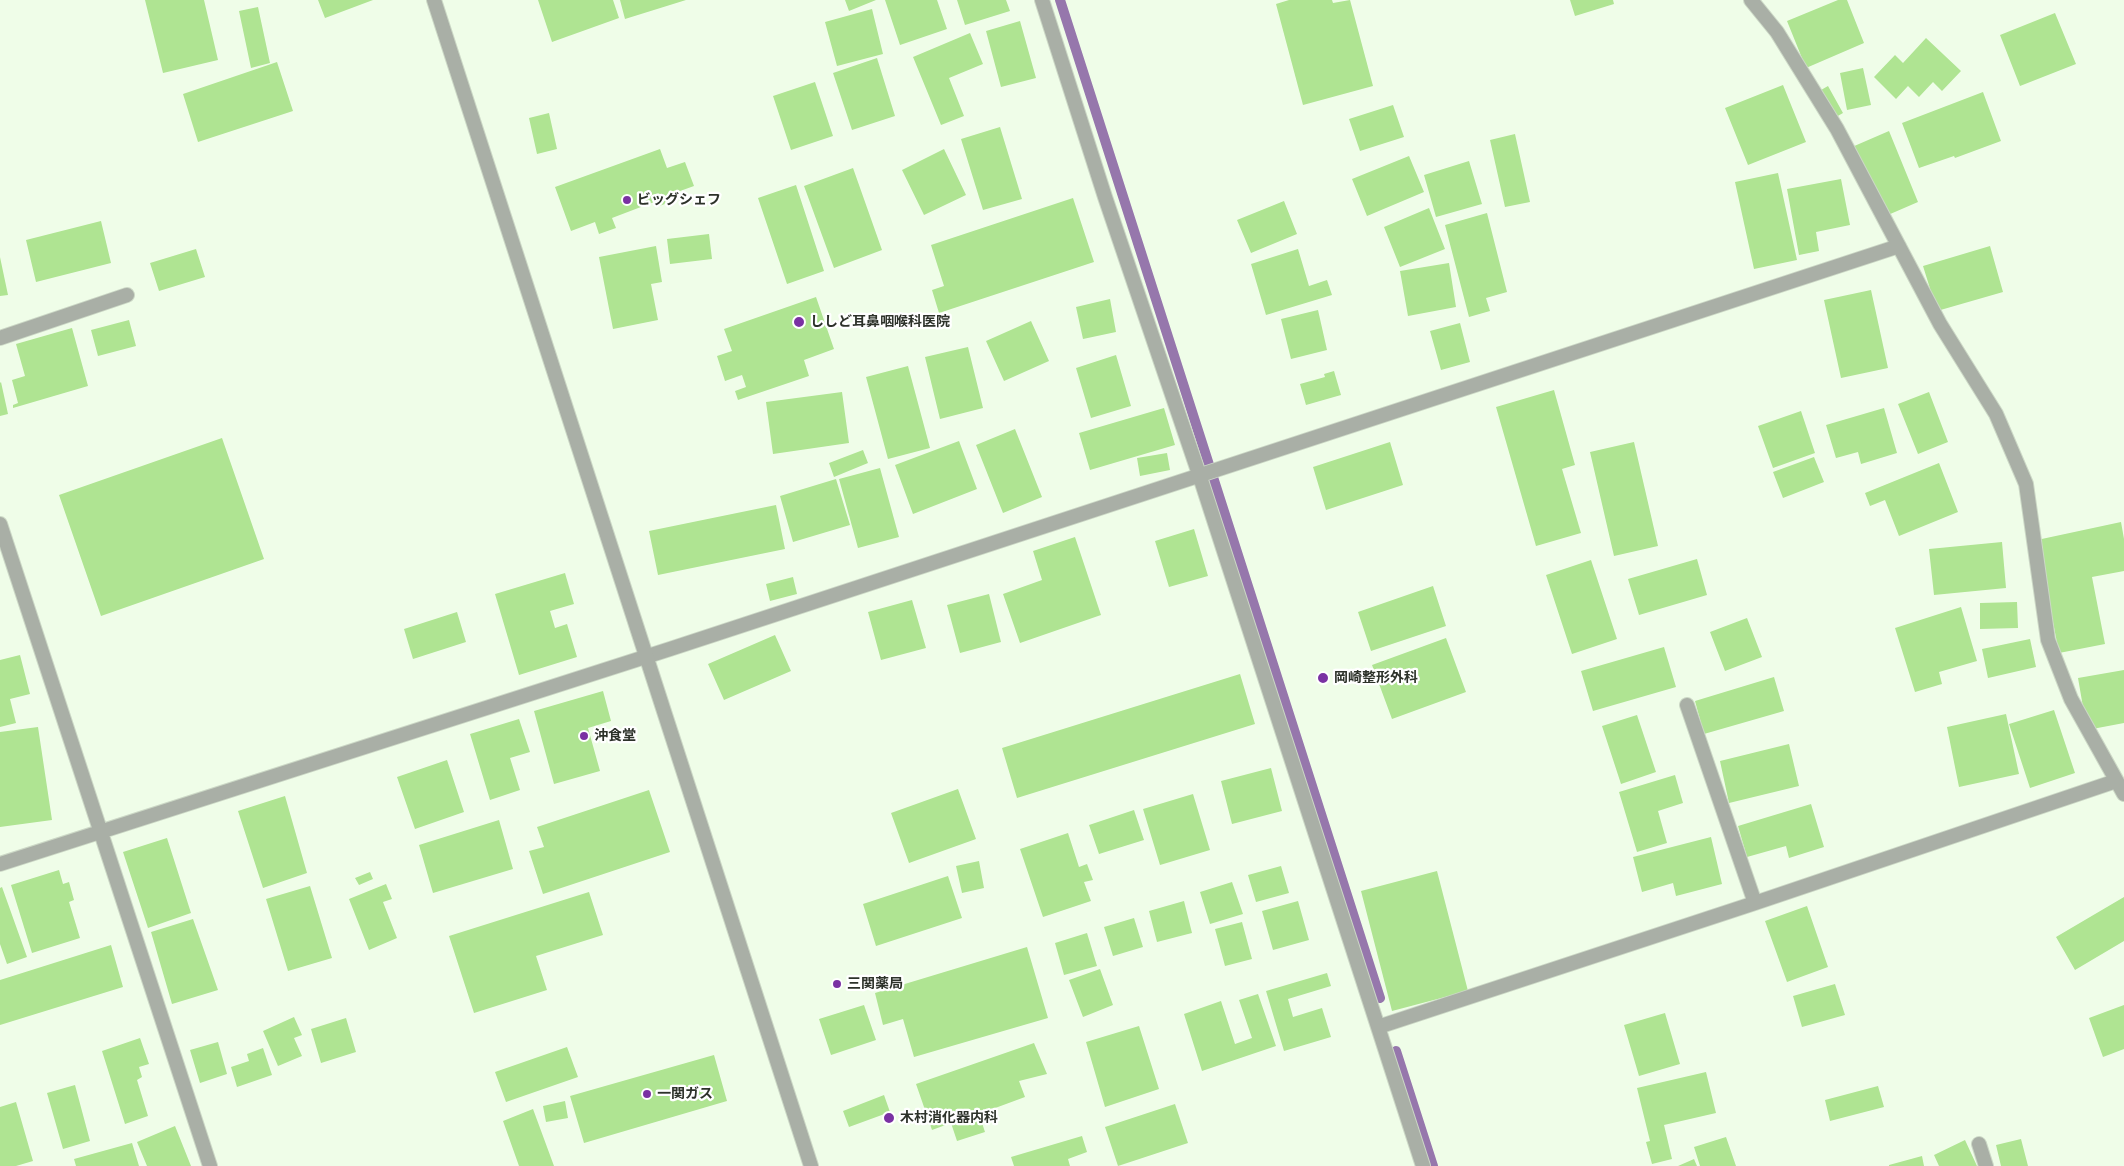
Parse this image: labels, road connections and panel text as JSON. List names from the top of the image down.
{
  "places": [
    "ビッグシェフ",
    "ししど耳鼻咽喉科医院",
    "岡崎整形外科",
    "沖食堂",
    "三関薬局",
    "一関ガス",
    "木村消化器内科"
  ]
}
